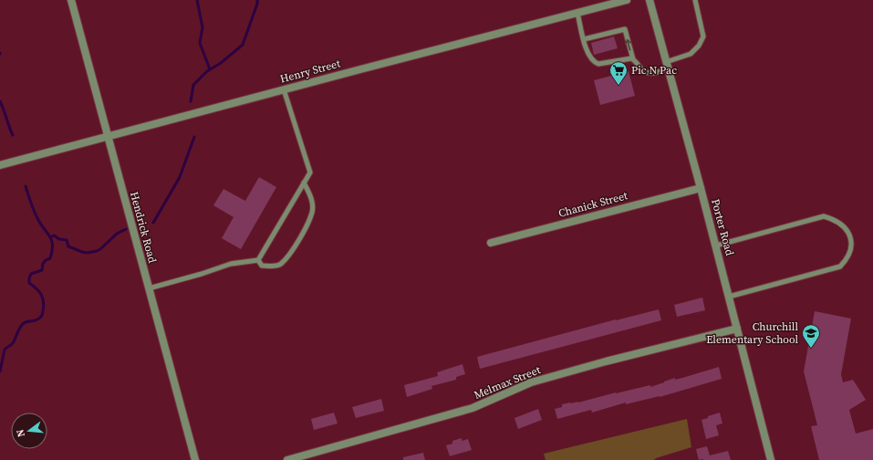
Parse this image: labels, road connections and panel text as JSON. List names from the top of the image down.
{
  "streets": {
    "street": [
      "Henry Street",
      "Chanick Street",
      "Hendrick Road",
      "Porter Road",
      "Melmax Street"
    ]
  },
  "crossings": [
    ["Henry Street", "Hendrick Road"],
    ["Chanick Street", "Porter Road"],
    ["Porter Road", "Melmax Street"]
  ],
  "places": {
    "supermarket": ["Pic N Pac"],
    "school or university": ["Churchill Elementary School"]
  },
  "north": "left"
}
